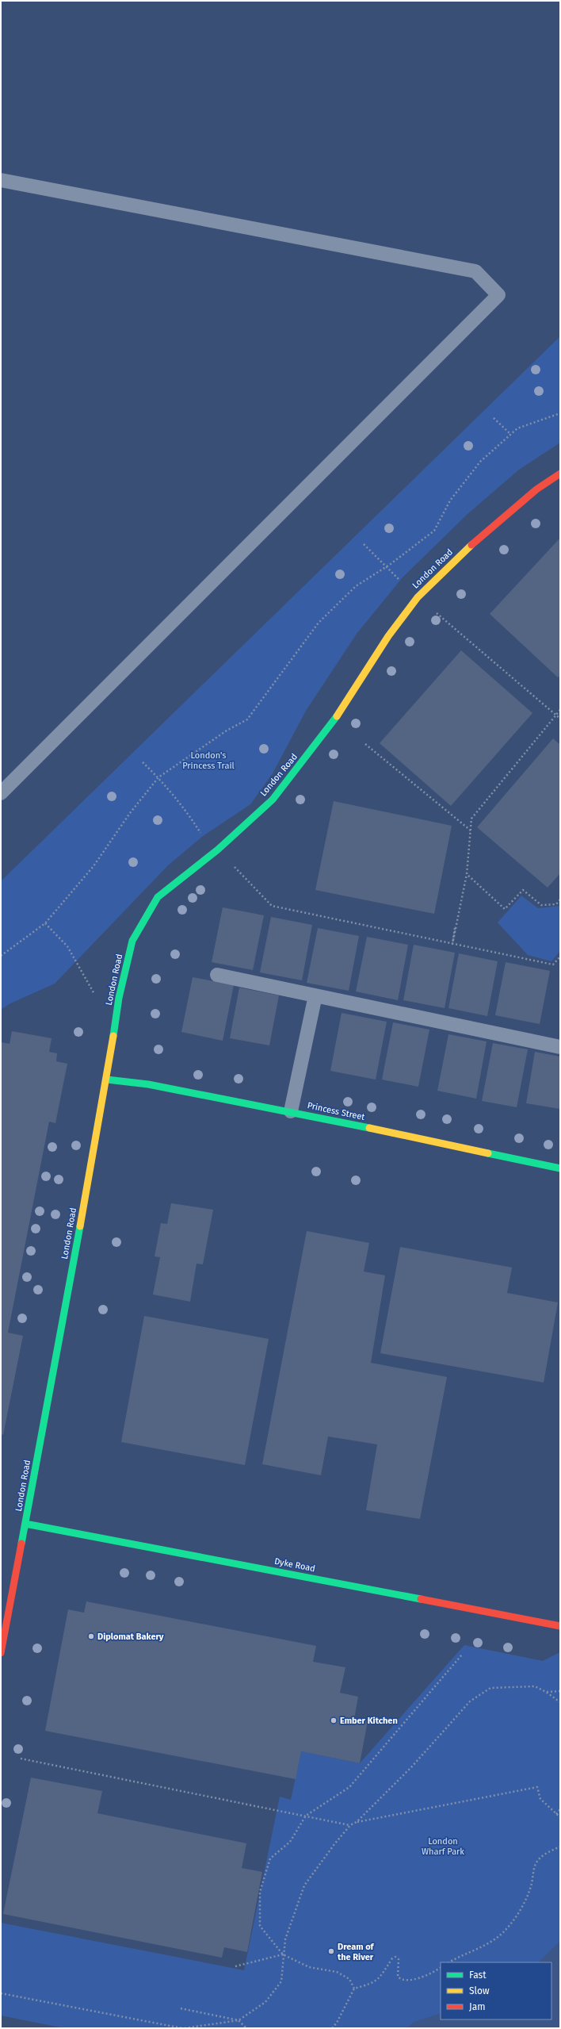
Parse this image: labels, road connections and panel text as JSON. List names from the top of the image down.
{
  "streets": {
    "street": ["London Road", "Princess Street", "Dyke Road"]
  },
  "crossings": [
    ["London Road", "Princess Street"],
    ["London Road", "Dyke Road"]
  ],
  "parks": ["London's Princess Trail", "London Wharf Park"],
  "places": ["Diplomat Bakery", "Ember Kitchen", "Dream of the River"],
  "legend": ["Fast", "Slow", "Jam"]
}
